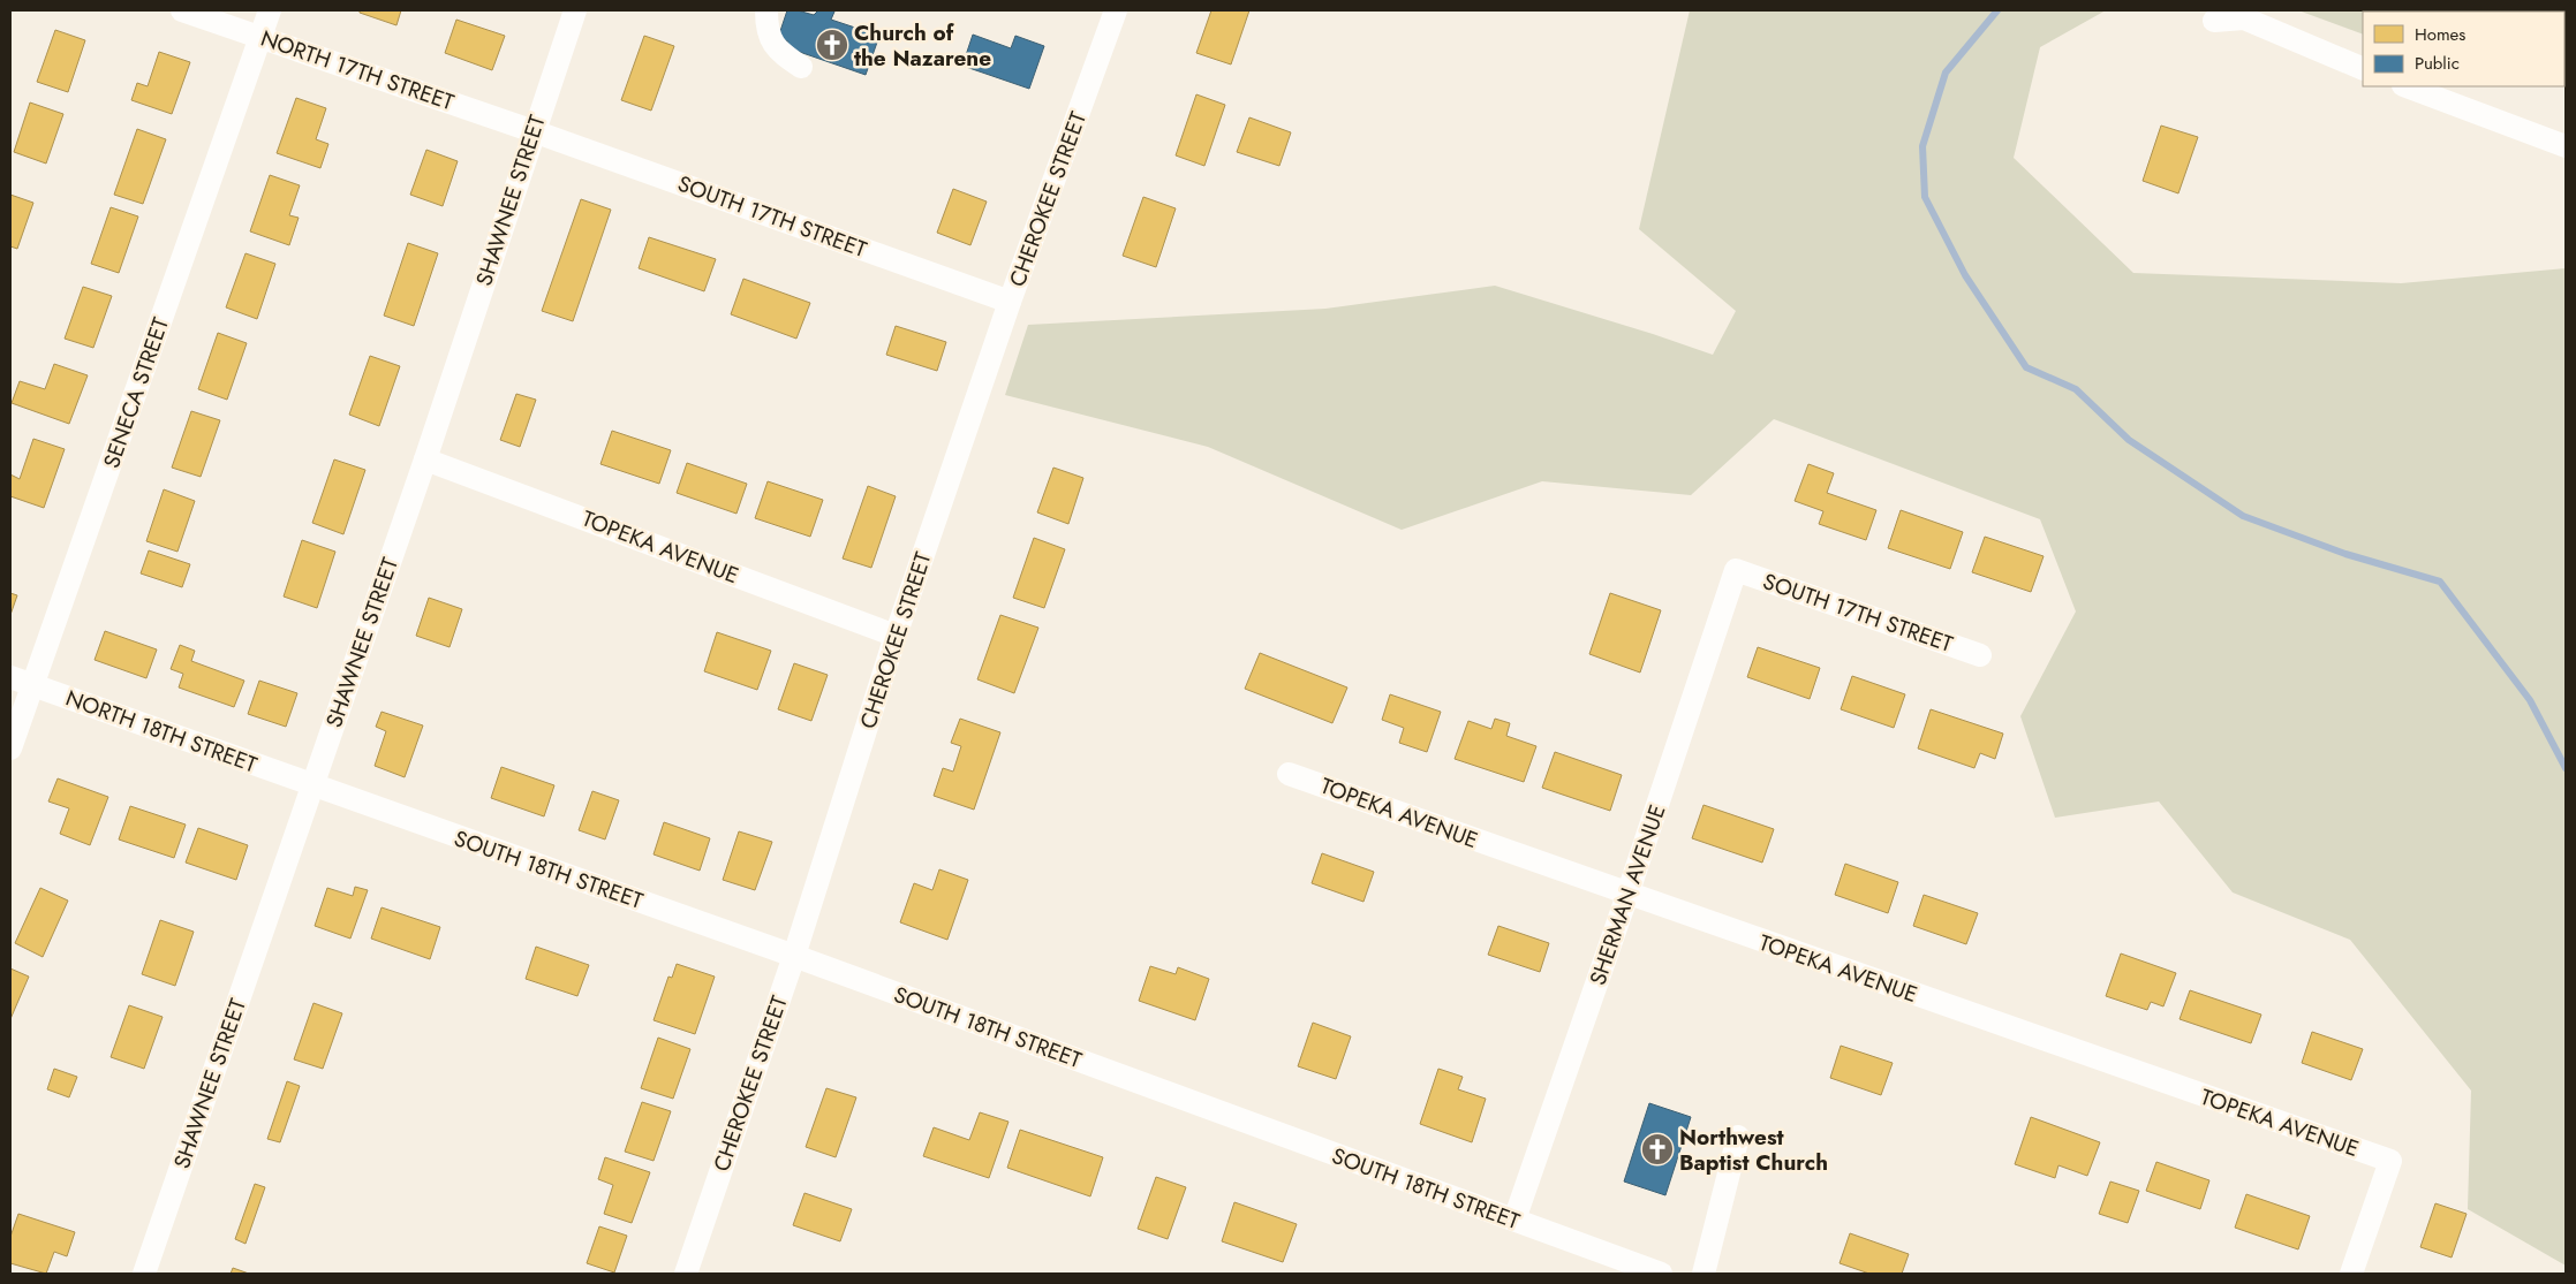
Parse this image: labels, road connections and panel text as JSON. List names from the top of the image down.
{
  "streets": {
    "street": [
      "NORTH 17TH STREET",
      "CHEROKEE STREET",
      "SHAWNEE STREET",
      "SOUTH 17TH STREET",
      "SENECA STREET",
      "TOPEKA AVENUE",
      "NORTH 18TH STREET",
      "SOUTH 18TH STREET",
      "SHERMAN AVENUE"
    ]
  },
  "crossings": [
    ["NORTH 17TH STREET", "SHAWNEE STREET"],
    ["NORTH 17TH STREET", "SOUTH 17TH STREET"],
    ["NORTH 17TH STREET", "SENECA STREET"],
    ["CHEROKEE STREET", "SOUTH 17TH STREET"],
    ["CHEROKEE STREET", "TOPEKA AVENUE"],
    ["CHEROKEE STREET", "SOUTH 18TH STREET"],
    ["SHAWNEE STREET", "SOUTH 17TH STREET"],
    ["SHAWNEE STREET", "TOPEKA AVENUE"],
    ["SHAWNEE STREET", "NORTH 18TH STREET"],
    ["SHAWNEE STREET", "SOUTH 18TH STREET"],
    ["SOUTH 17TH STREET", "SHERMAN AVENUE"],
    ["SENECA STREET", "NORTH 18TH STREET"],
    ["TOPEKA AVENUE", "SHERMAN AVENUE"],
    ["NORTH 18TH STREET", "SOUTH 18TH STREET"],
    ["SOUTH 18TH STREET", "SHERMAN AVENUE"]
  ],
  "places": {
    "church": ["Church of the Nazarene", "Northwest Baptist Church"]
  },
  "legend": ["Homes", "Public"]
}
